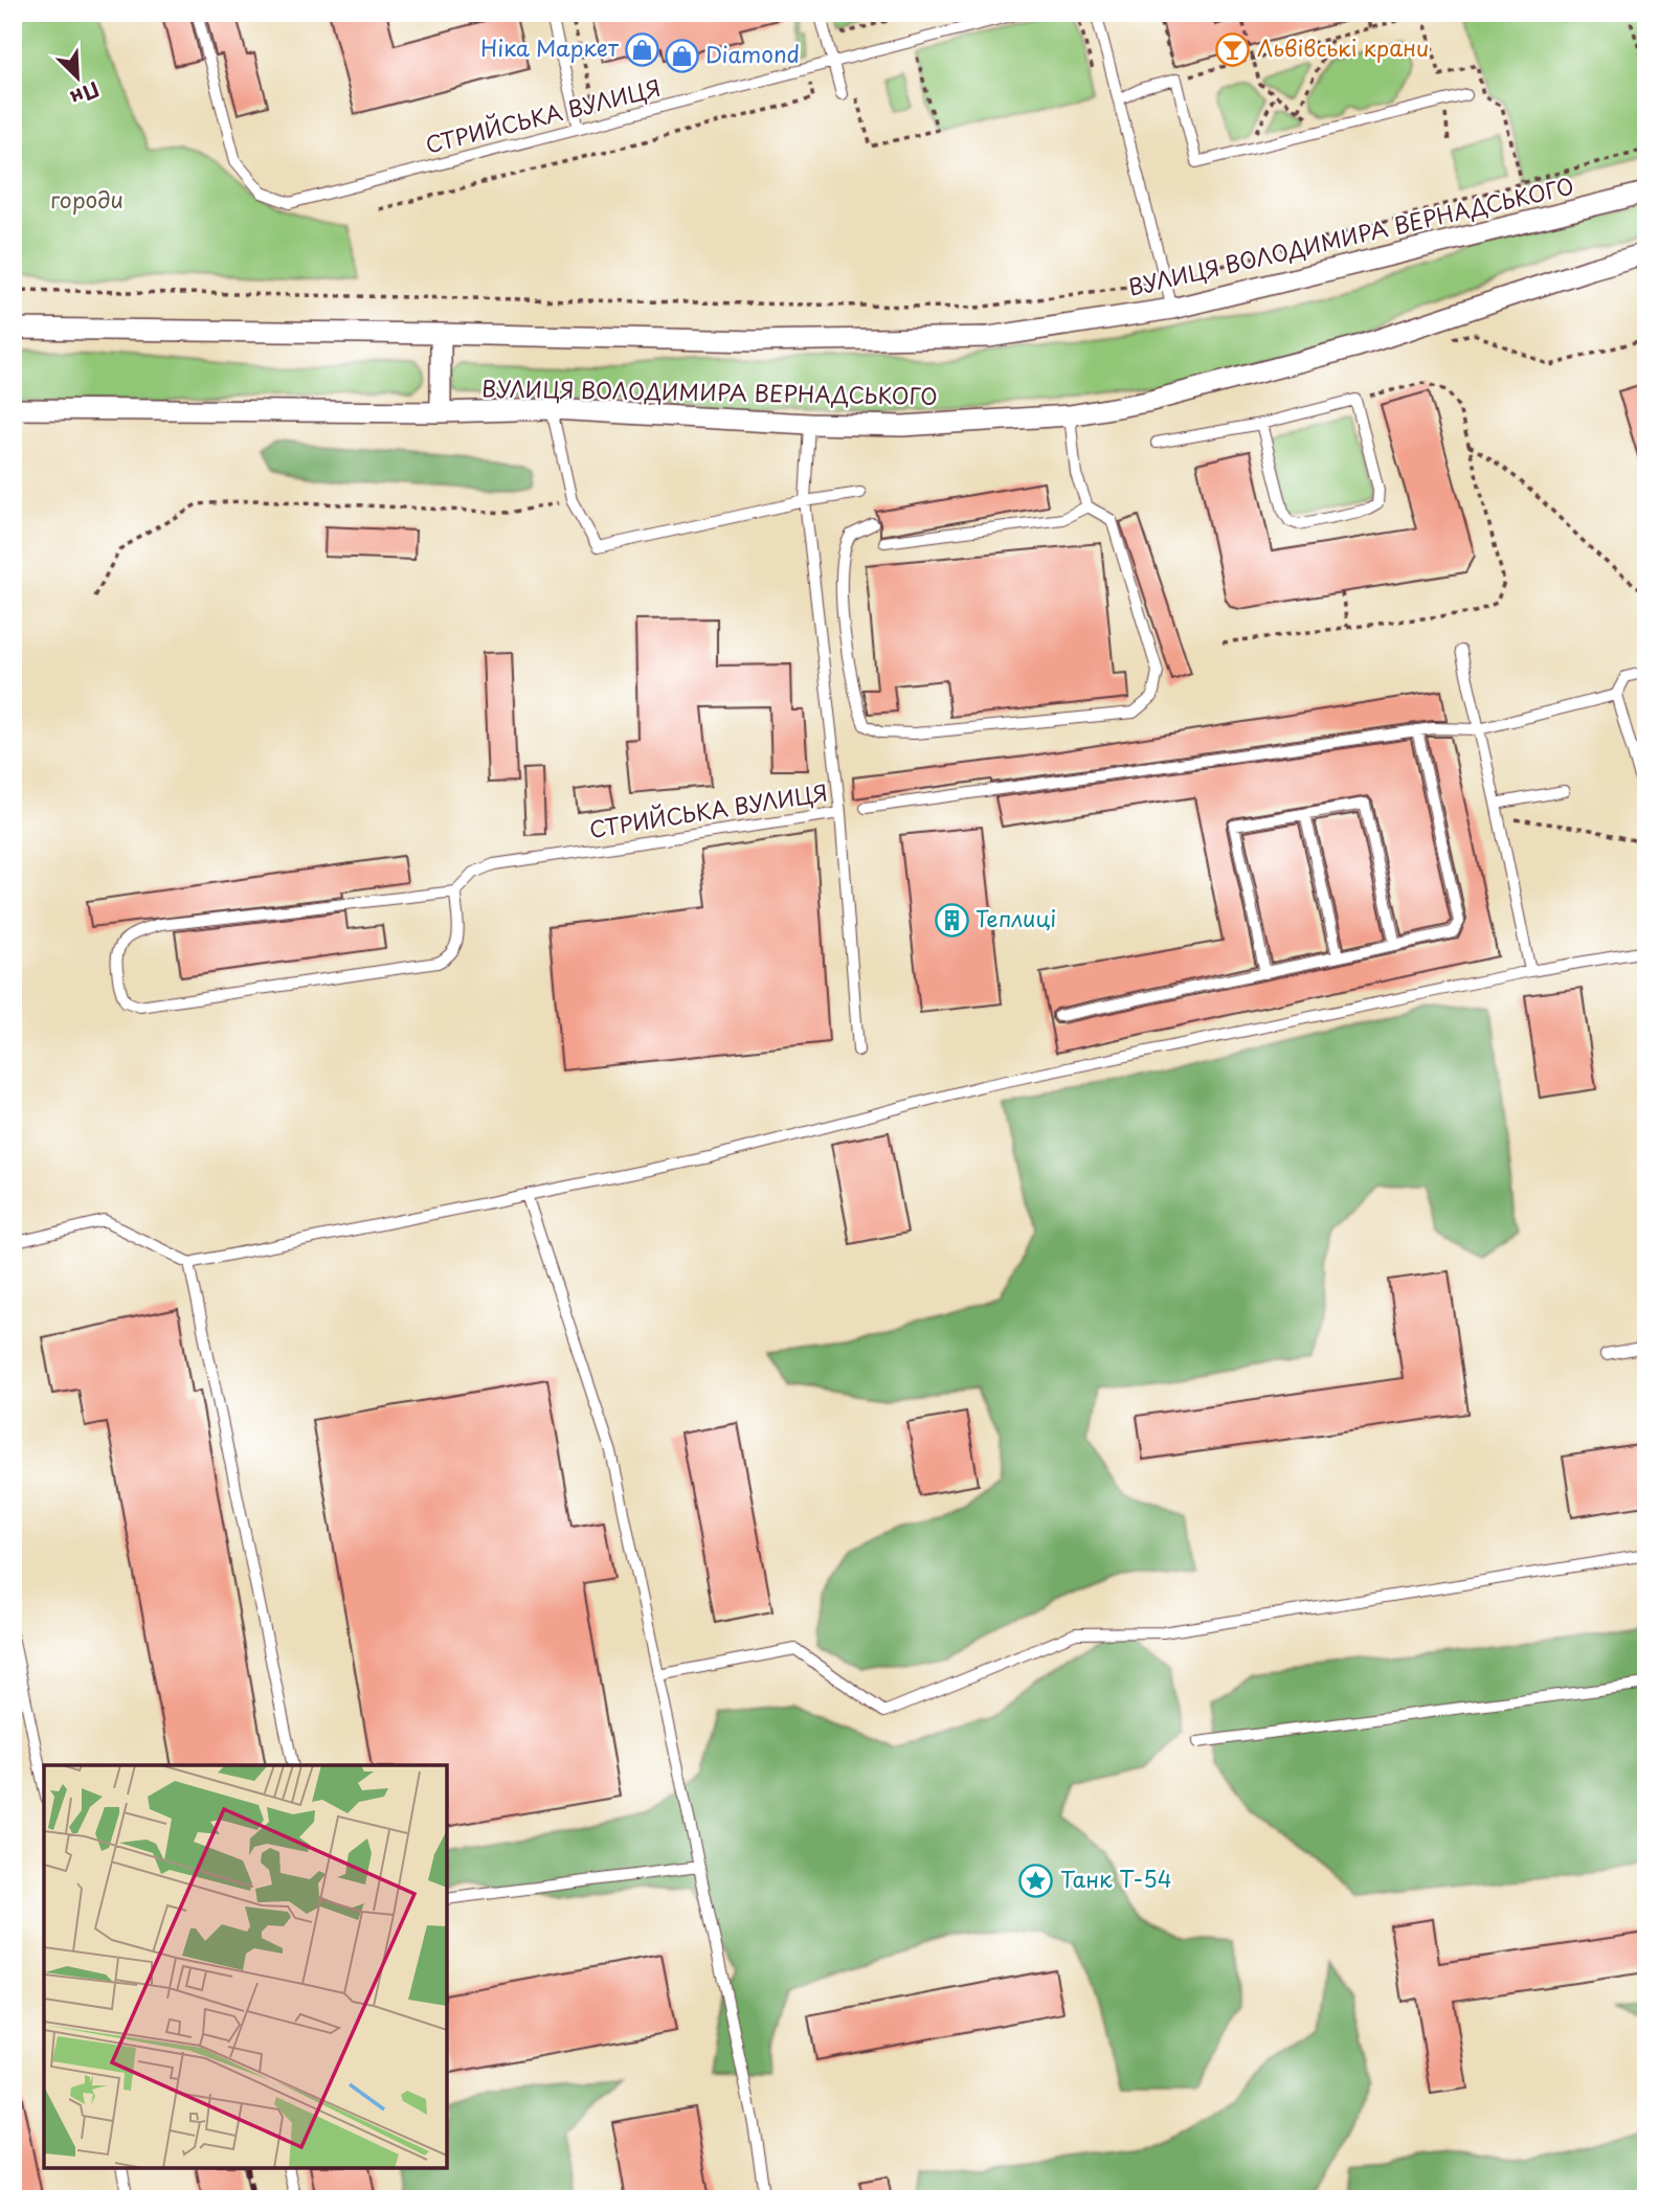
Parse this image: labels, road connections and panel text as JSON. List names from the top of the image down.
{
  "streets": {
    "street": ["ВУЛИЦЯ ВОЛОДИМИРА ВЕРНАДСЬКОГО"],
    "lane": ["СТРИЙСЬКА ВУЛИЦЯ"]
  },
  "crossings": [
    ["СТРИЙСЬКА ВУЛИЦЯ", "ВУЛИЦЯ ВОЛОДИМИРА ВЕРНАДСЬКОГО"]
  ],
  "parks": ["городи"],
  "places": {
    "shop": ["Ніка Маркет", "Diamond"],
    "bar": ["Львівські крани"],
    "building": ["Теплиці"],
    "place": ["Танк Т-54"]
  },
  "north": "bottom right"
}
